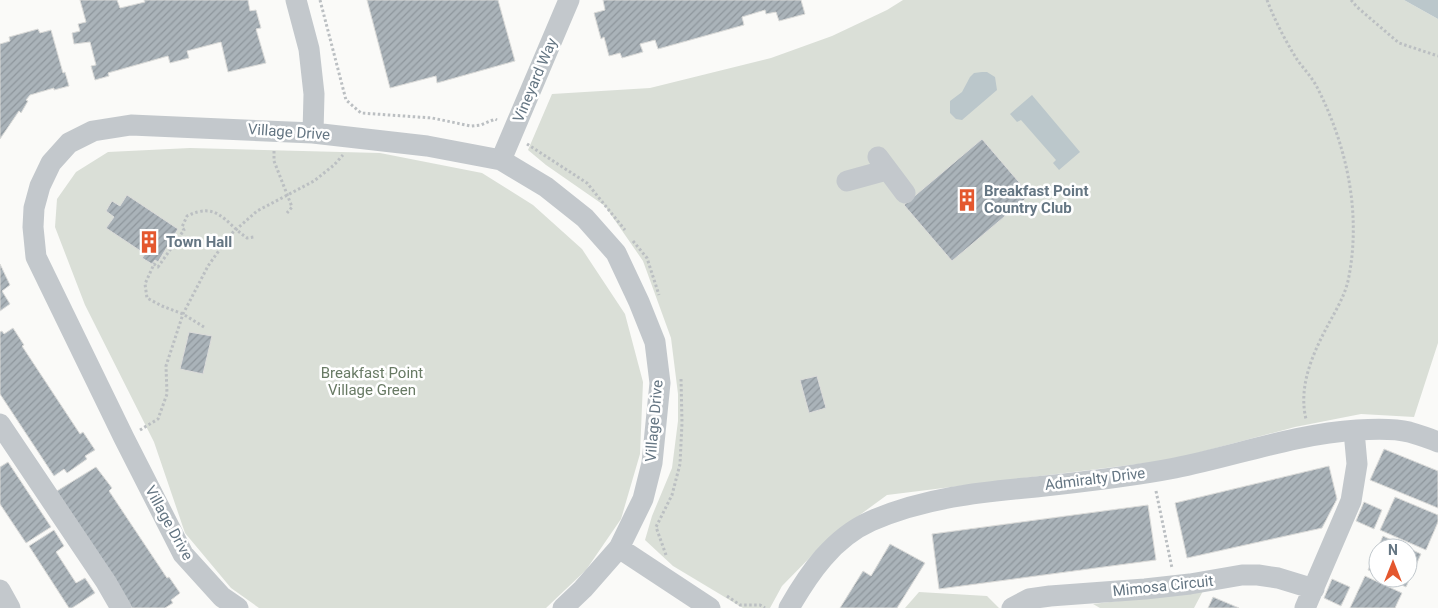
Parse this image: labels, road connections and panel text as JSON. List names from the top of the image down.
{
  "streets": {
    "street": [
      "Vineyard Way",
      "Village Drive",
      "Admiralty Drive",
      "Mimosa Circuit"
    ]
  },
  "crossings": [
    ["Vineyard Way", "Village Drive"]
  ],
  "parks": ["Breakfast Point Village Green"],
  "places": {
    "building": ["Breakfast Point Country Club", "Town Hall"]
  },
  "north": "top"
}
